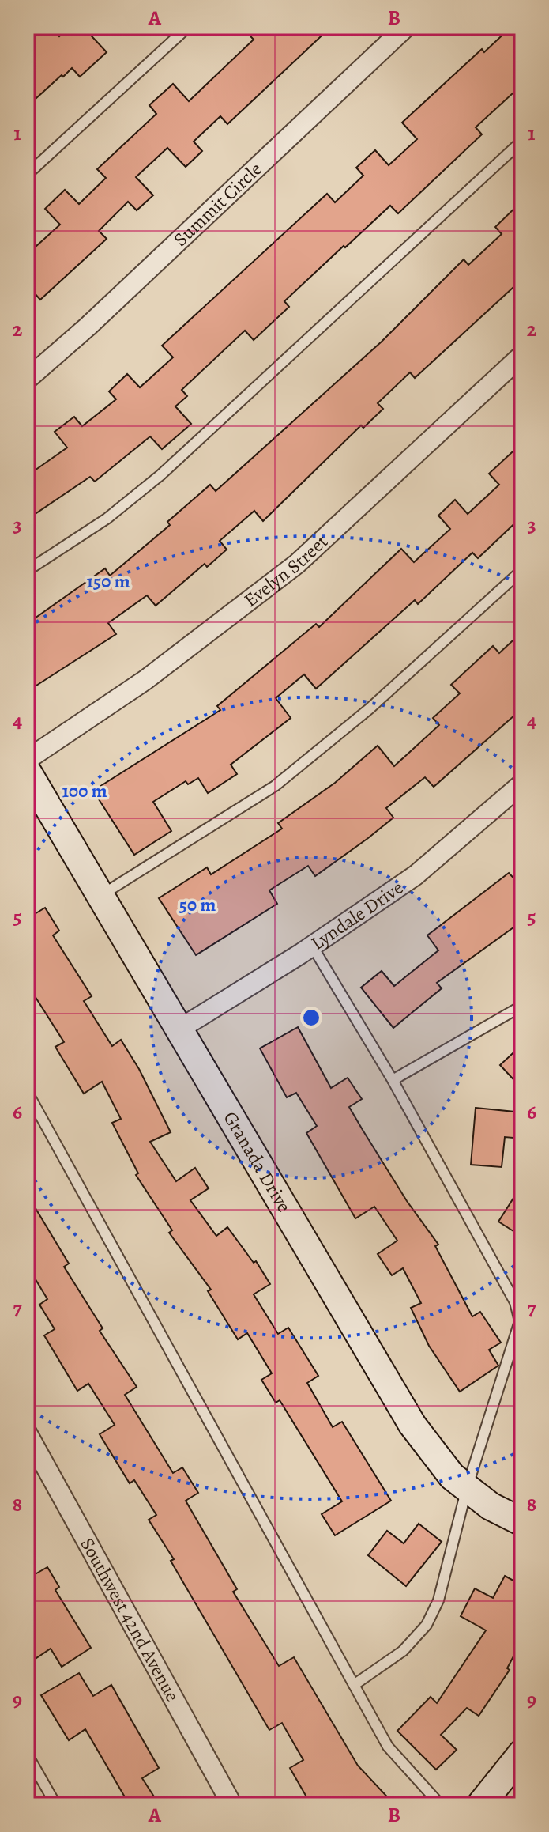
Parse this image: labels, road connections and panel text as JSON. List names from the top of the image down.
{
  "streets": {
    "street": [
      "Summit Circle",
      "Evelyn Street",
      "Lyndale Drive",
      "Granada Drive",
      "Southwest 42nd Avenue"
    ]
  },
  "crossings": [
    ["Lyndale Drive", "Granada Drive"]
  ],
  "grid": {
    "columns": ["A", "B"],
    "rows": [
      "1",
      "2",
      "3",
      "4",
      "5",
      "6",
      "7",
      "8",
      "9"
    ]
  },
  "rings": ["150 m", "100 m", "50 m"]
}
